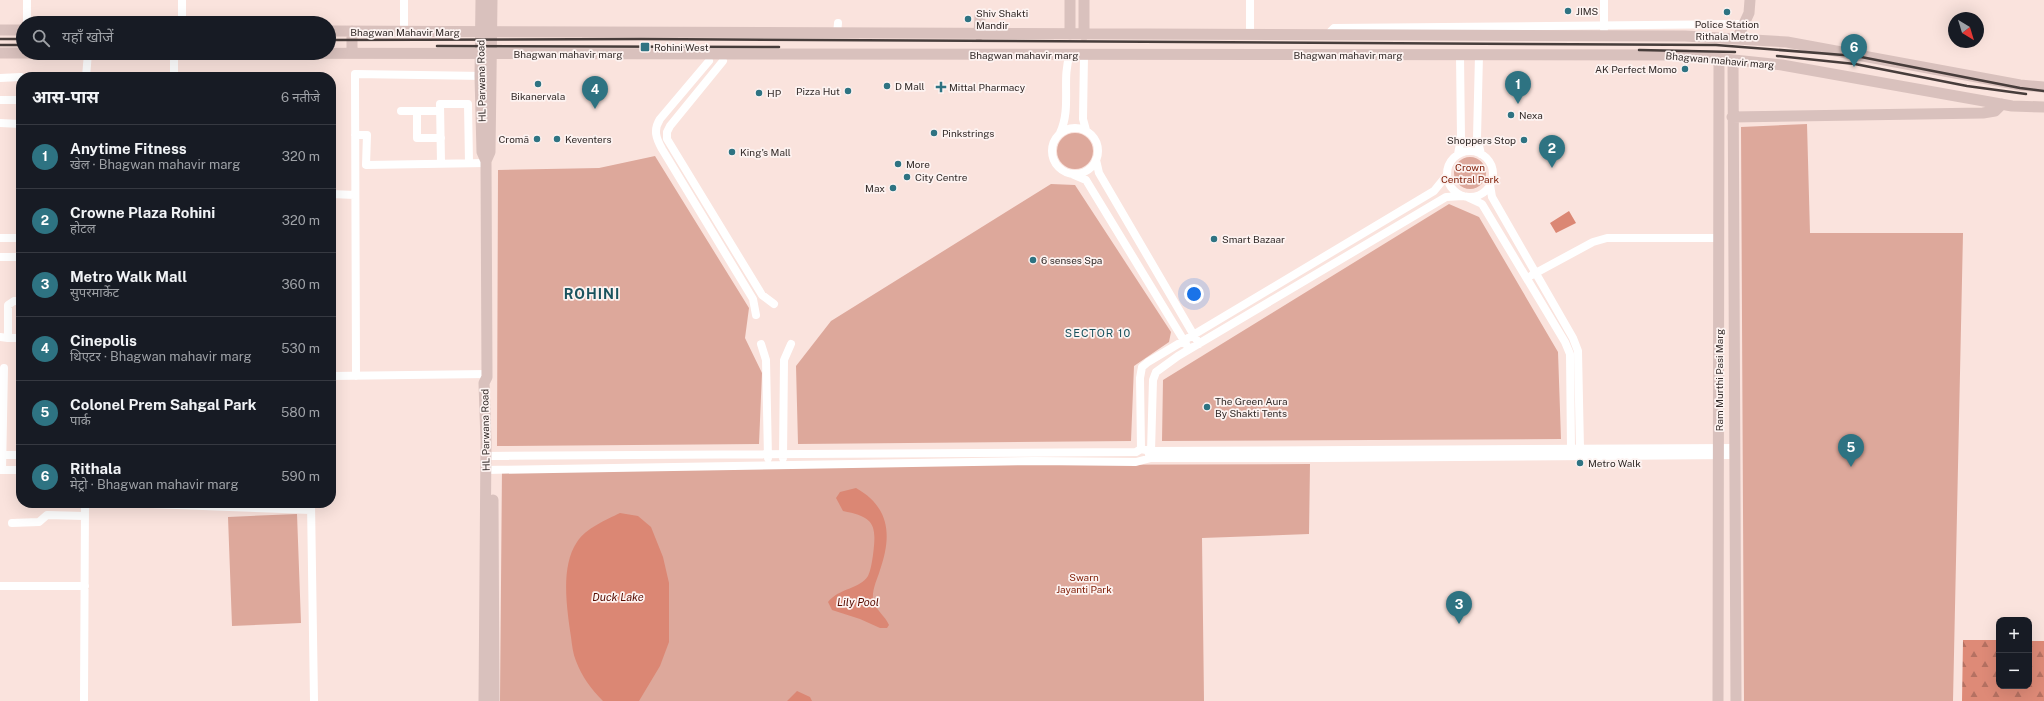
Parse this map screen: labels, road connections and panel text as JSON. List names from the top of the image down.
{
  "streets": {
    "main road": [
      "Bhagwan Mahavir Marg",
      "Bhagwan mahavir marg",
      "HL Parwana Road",
      "Ram Murthi Pasi Marg"
    ]
  },
  "crossings": [
    ["Bhagwan Mahavir Marg", "Bhagwan mahavir marg"],
    ["Bhagwan Mahavir Marg", "HL Parwana Road"],
    ["Bhagwan mahavir marg", "HL Parwana Road"],
    ["Bhagwan mahavir marg", "Ram Murthi Pasi Marg"]
  ],
  "districts": ["ROHINI", "SECTOR 10"],
  "water": ["Duck Lake", "Lily Pool"],
  "parks": ["Crown Central Park", "Swarn Jayanti Park"],
  "places": {
    "other": [
      "JIMS",
      "Police Station Rithala Metro",
      "Shiv Shakti Mandir",
      "AK Perfect Momo",
      "Bikanervala",
      "D Mall",
      "Pizza Hut",
      "HP",
      "Nexa",
      "Pinkstrings",
      "Cromā",
      "Keventers",
      "Shoppers Stop",
      "King's Mall",
      "More",
      "City Centre",
      "Max",
      "Smart Bazaar",
      "6 senses Spa",
      "The Green Aura By Shakti Tents",
      "Metro Walk"
    ],
    "transit": ["Rohini West"],
    "health": ["Mittal Pharmacy"]
  },
  "north": "bottom right",
  "page": {
    "search": "यहाँ खोजें",
    "pins": [
      "6",
      "1",
      "4",
      "2",
      "5",
      "3"
    ],
    "heading": ["आस-पास", "6 नतीजे"],
    "list": [
      {
        "mark": "1",
        "name": "Anytime Fitness",
        "note": "खेल · Bhagwan mahavir marg",
        "value": "320 m"
      },
      {
        "mark": "2",
        "name": "Crowne Plaza Rohini",
        "note": "होटल",
        "value": "320 m"
      },
      {
        "mark": "3",
        "name": "Metro Walk Mall",
        "note": "सुपरमार्केट",
        "value": "360 m"
      },
      {
        "mark": "4",
        "name": "Cinepolis",
        "note": "थिएटर · Bhagwan mahavir marg",
        "value": "530 m"
      },
      {
        "mark": "5",
        "name": "Colonel Prem Sahgal Park",
        "note": "पार्क",
        "value": "580 m"
      },
      {
        "mark": "6",
        "name": "Rithala",
        "note": "मेट्रो · Bhagwan mahavir marg",
        "value": "590 m"
      }
    ],
    "map_buttons": ["+", "−"]
  }
}
